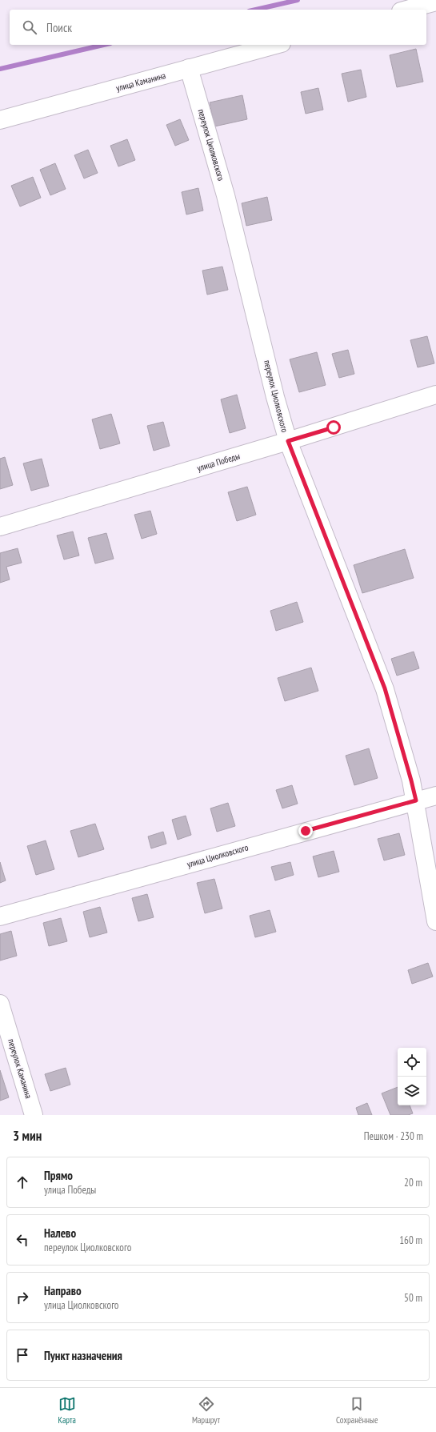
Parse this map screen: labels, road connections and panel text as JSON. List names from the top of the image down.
{
  "streets": {
    "street": [
      "улица Каманина",
      "переулок Циолковского",
      "улица Победы",
      "улица Циолковского",
      "переулок Каманина"
    ]
  },
  "crossings": [
    ["улица Каманина", "переулок Циолковского"],
    ["переулок Циолковского", "улица Победы"],
    ["переулок Циолковского", "улица Циолковского"]
  ],
  "page": {
    "search": "Поиск",
    "heading": ["3 мин", "Пешком · 230 m"],
    "list": [
      ["Прямо", "улица Победы", "20 m"],
      ["Налево", "переулок Циолковского", "160 m"],
      ["Направо", "улица Циолковского", "50 m"],
      "Пункт назначения"
    ],
    "nav": ["Карта", "Маршрут", "Сохранённые"]
  }
}
